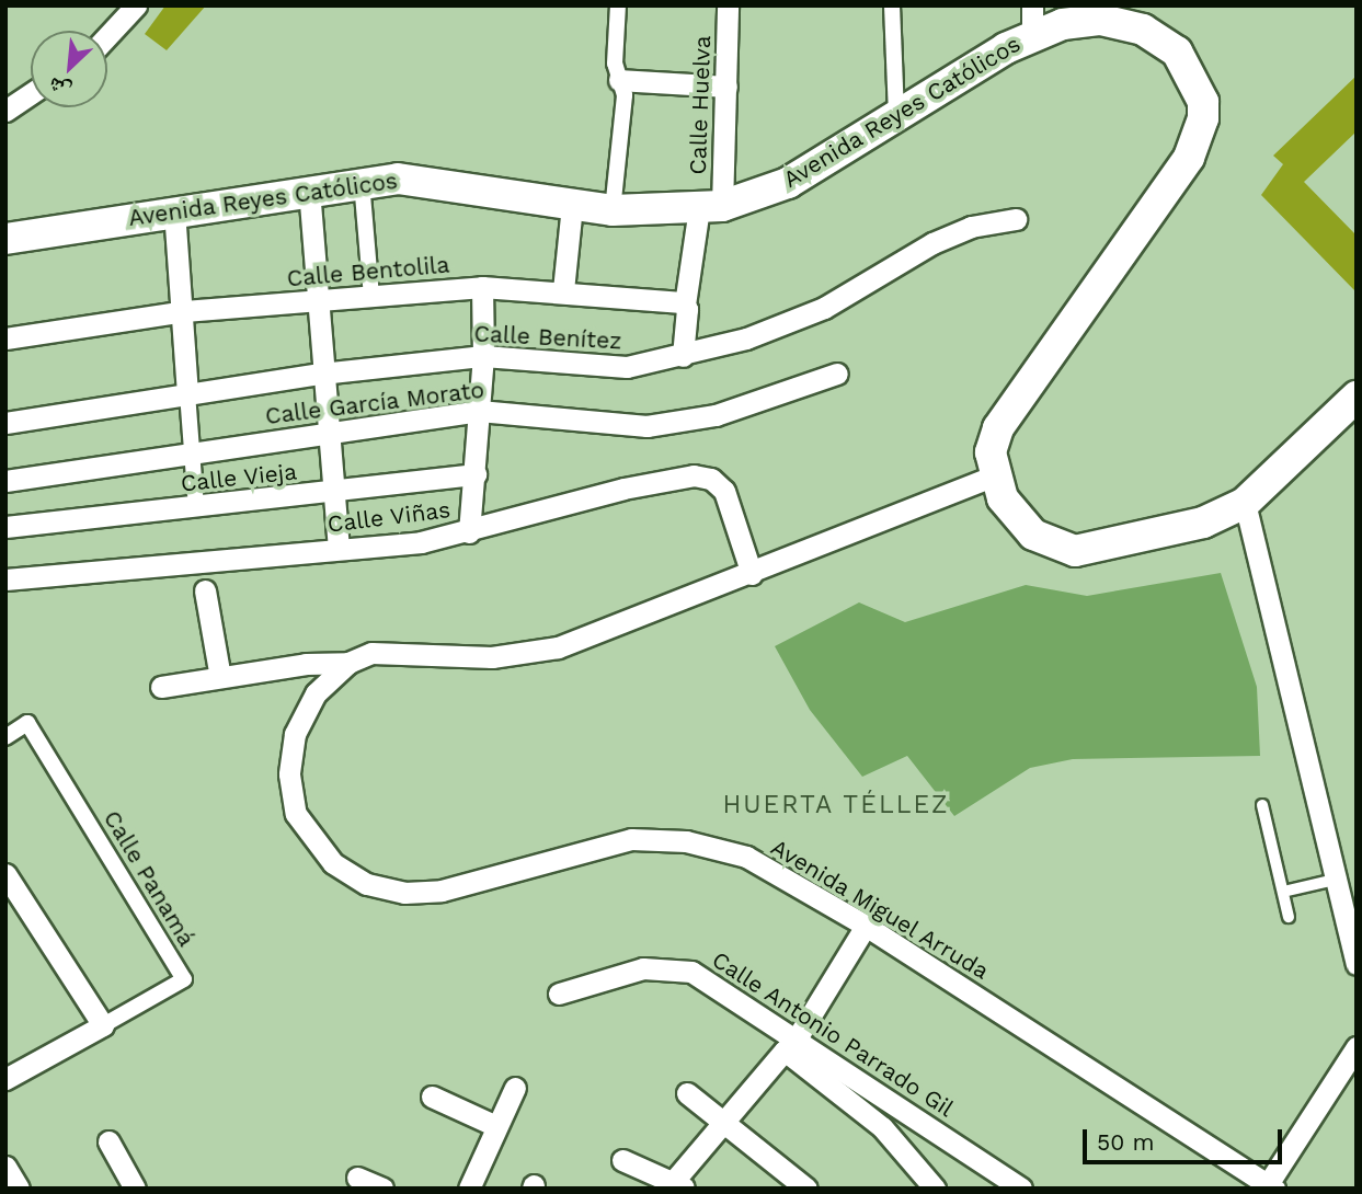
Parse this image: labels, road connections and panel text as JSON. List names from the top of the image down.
{
  "streets": {
    "main road": ["Avenida Reyes Católicos"],
    "street": [
      "Calle Huelva",
      "Calle Bentolila",
      "Calle Benítez",
      "Calle García Morato",
      "Calle Vieja",
      "Calle Viñas",
      "Calle Panamá",
      "Avenida Miguel Arruda",
      "Calle Antonio Parrado Gil"
    ]
  },
  "crossings": [
    ["Calle Huelva", "Avenida Reyes Católicos"],
    ["Calle Huelva", "Calle Bentolila"],
    ["Avenida Reyes Católicos", "Avenida Miguel Arruda"],
    ["Calle Viñas", "Avenida Miguel Arruda"]
  ],
  "districts": ["HUERTA TÉLLEZ"],
  "scale_bar": "50 m",
  "north": "bottom left"
}
